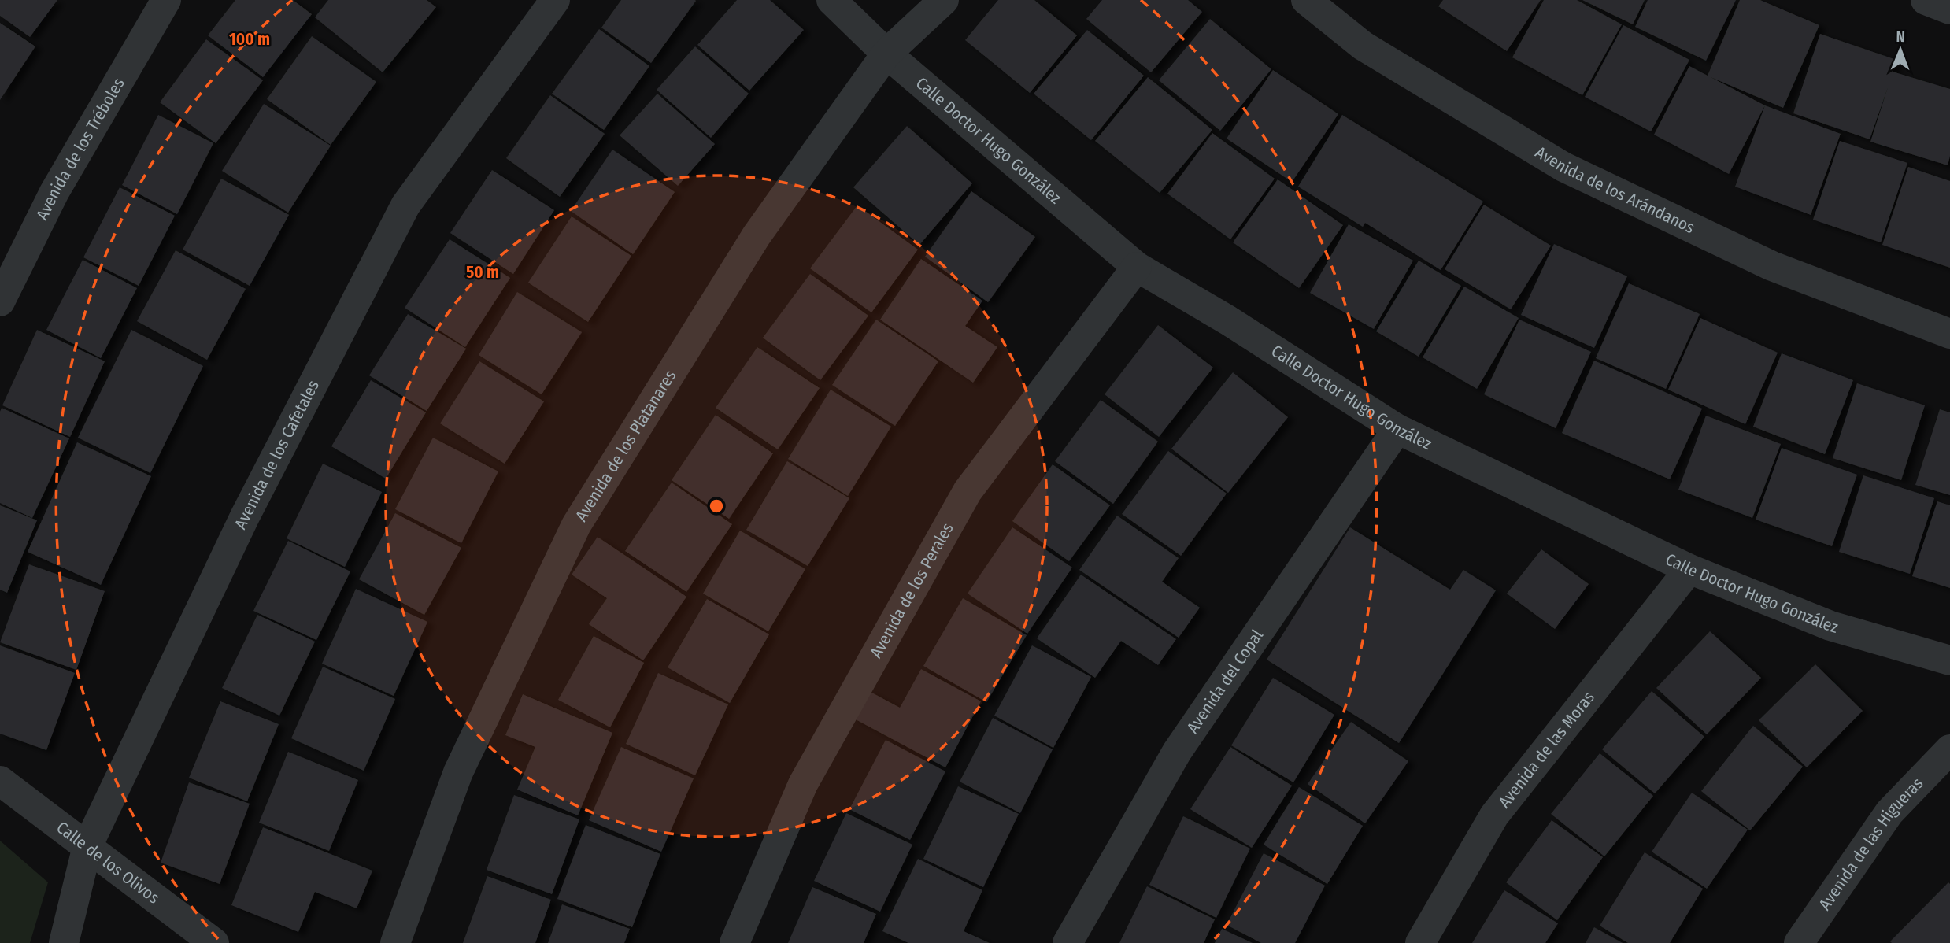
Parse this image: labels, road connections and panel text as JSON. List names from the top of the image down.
{
  "streets": {
    "street": [
      "Calle Doctor Hugo González",
      "Avenida de los Tréboles",
      "Avenida de los Arándanos",
      "Avenida de los Platanares",
      "Avenida de los Cafetales",
      "Avenida de los Perales",
      "Avenida del Copal",
      "Avenida de las Moras",
      "Avenida de las Higueras",
      "Calle de los Olivos"
    ]
  },
  "crossings": [
    ["Calle Doctor Hugo González", "Avenida de los Platanares"],
    ["Calle Doctor Hugo González", "Avenida de los Perales"],
    ["Calle Doctor Hugo González", "Avenida del Copal"],
    ["Calle Doctor Hugo González", "Avenida de las Moras"],
    ["Avenida de los Cafetales", "Calle de los Olivos"]
  ],
  "north": "top",
  "rings": ["100 m", "50 m"]
}
